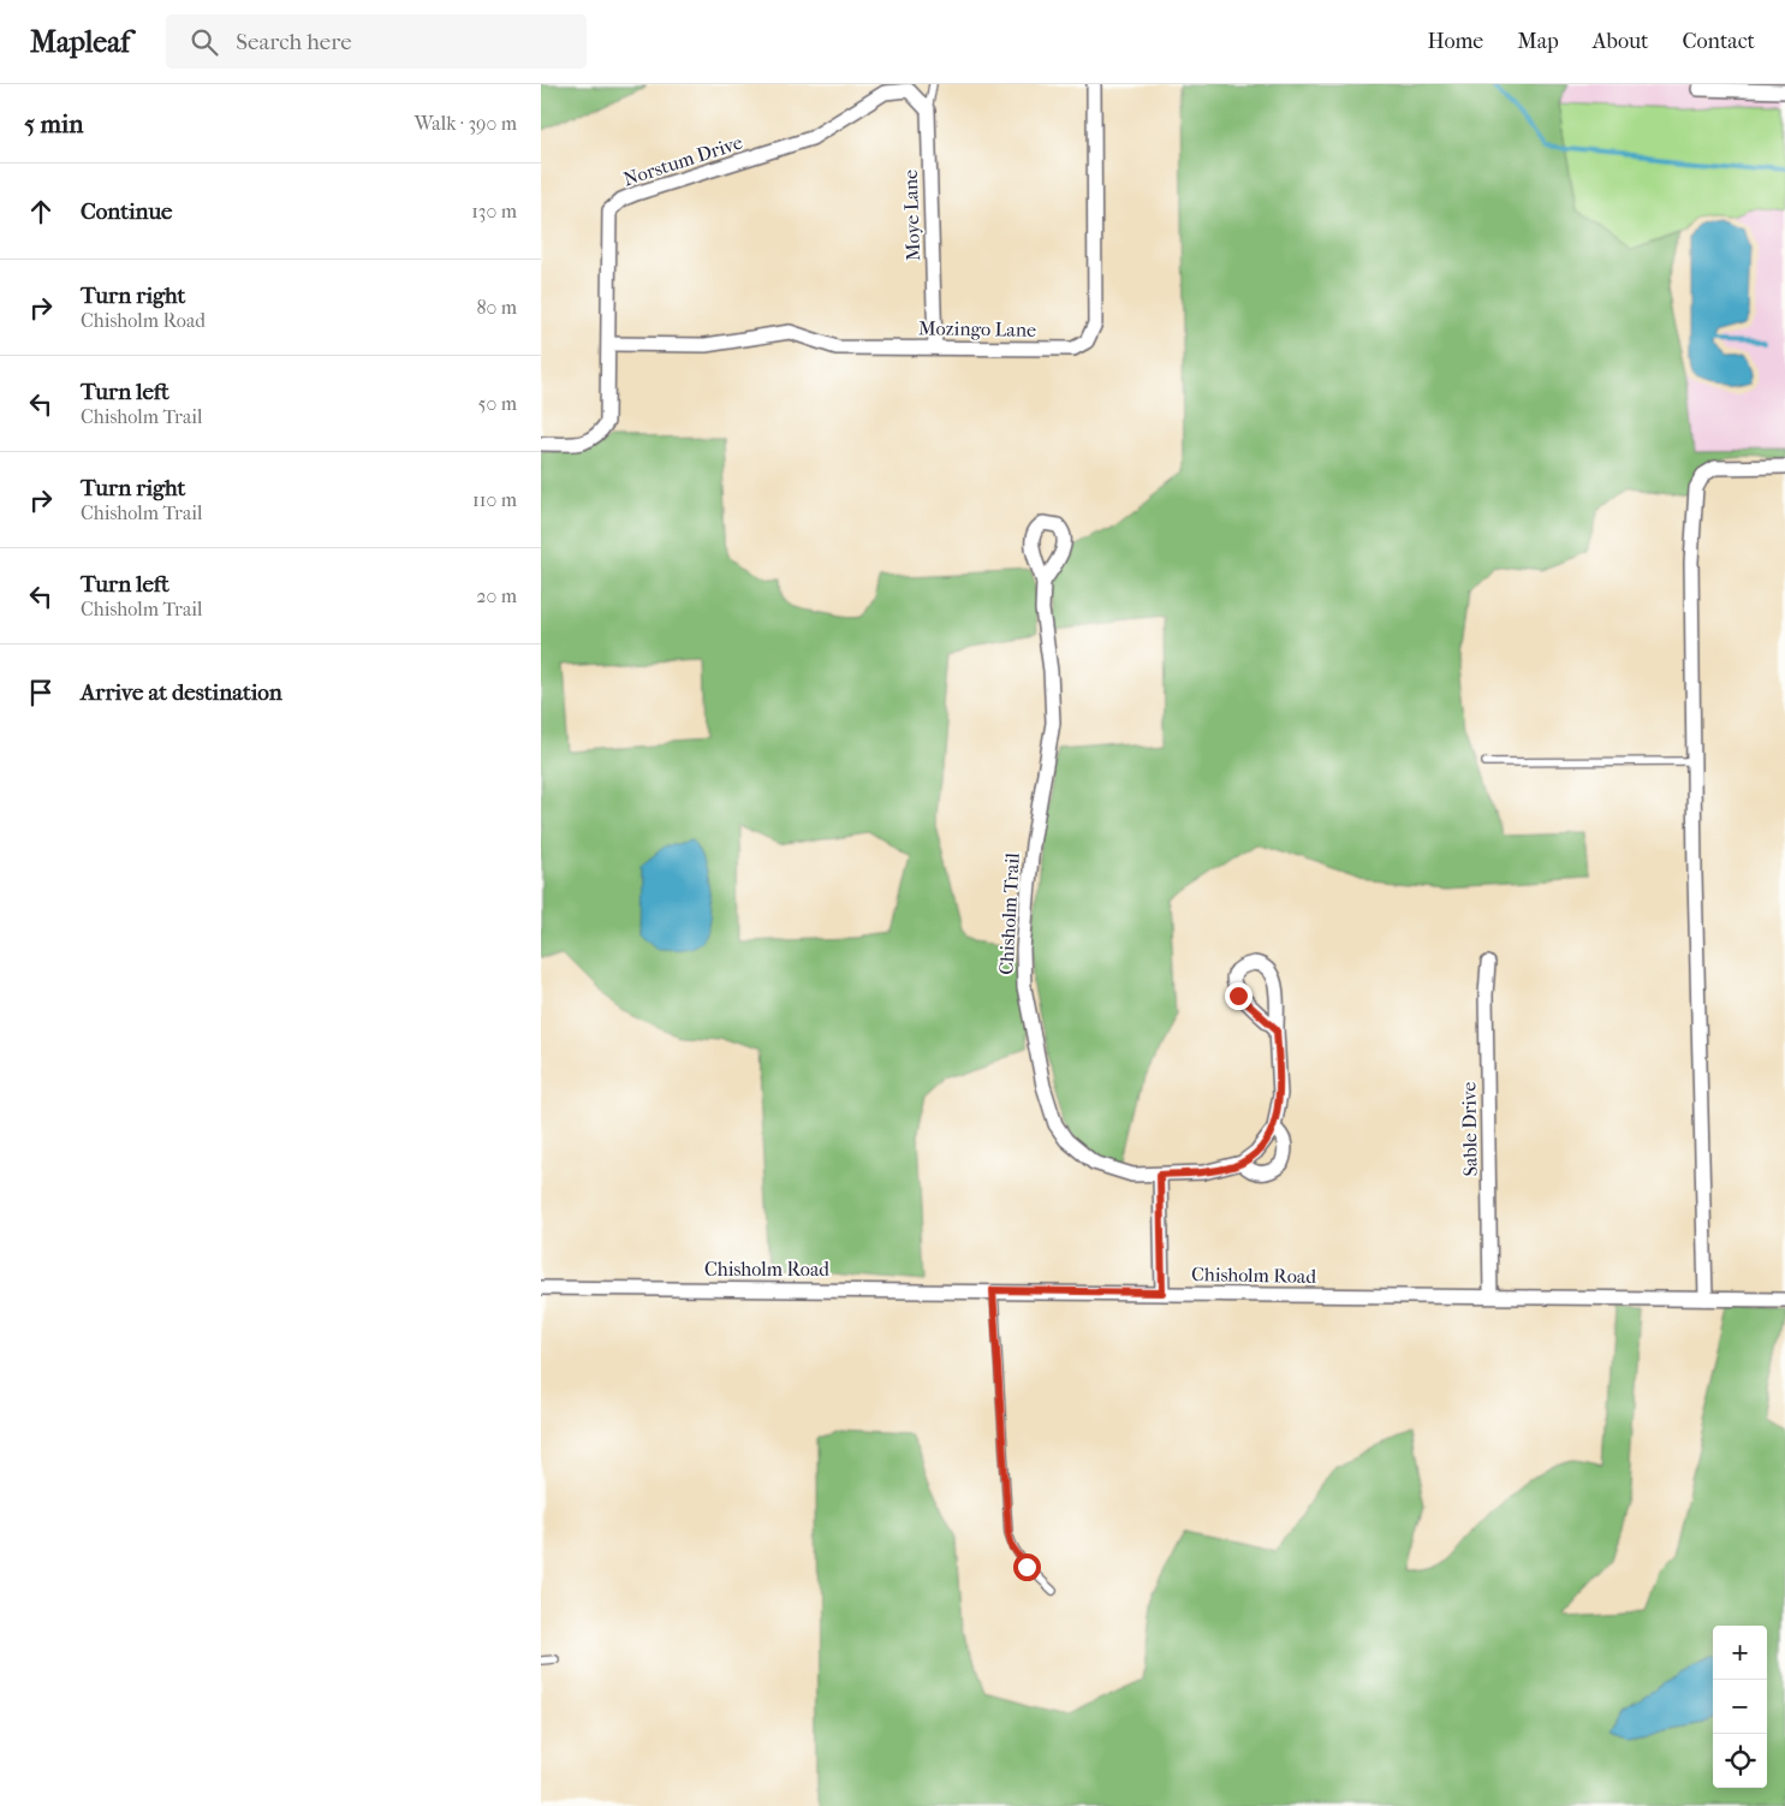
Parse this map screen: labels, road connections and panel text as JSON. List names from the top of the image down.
{
  "streets": {
    "street": [
      "Norstum Drive",
      "Moye Lane",
      "Mozingo Lane",
      "Chisholm Trail",
      "Sable Drive",
      "Chisholm Road"
    ]
  },
  "crossings": [
    ["Norstum Drive", "Moye Lane"],
    ["Norstum Drive", "Mozingo Lane"],
    ["Moye Lane", "Mozingo Lane"],
    ["Sable Drive", "Chisholm Road"]
  ],
  "page": {
    "header": "Mapleaf",
    "search": "Search here",
    "nav": [
      "Home",
      "Map",
      "About",
      "Contact"
    ],
    "heading": ["5 min", "Walk · 390 m"],
    "list": [
      ["Continue", "130 m"],
      ["Turn right", "Chisholm Road", "80 m"],
      ["Turn left", "Chisholm Trail", "50 m"],
      ["Turn right", "Chisholm Trail", "110 m"],
      ["Turn left", "Chisholm Trail", "20 m"],
      "Arrive at destination"
    ],
    "map_buttons": ["+", "−"]
  }
}
